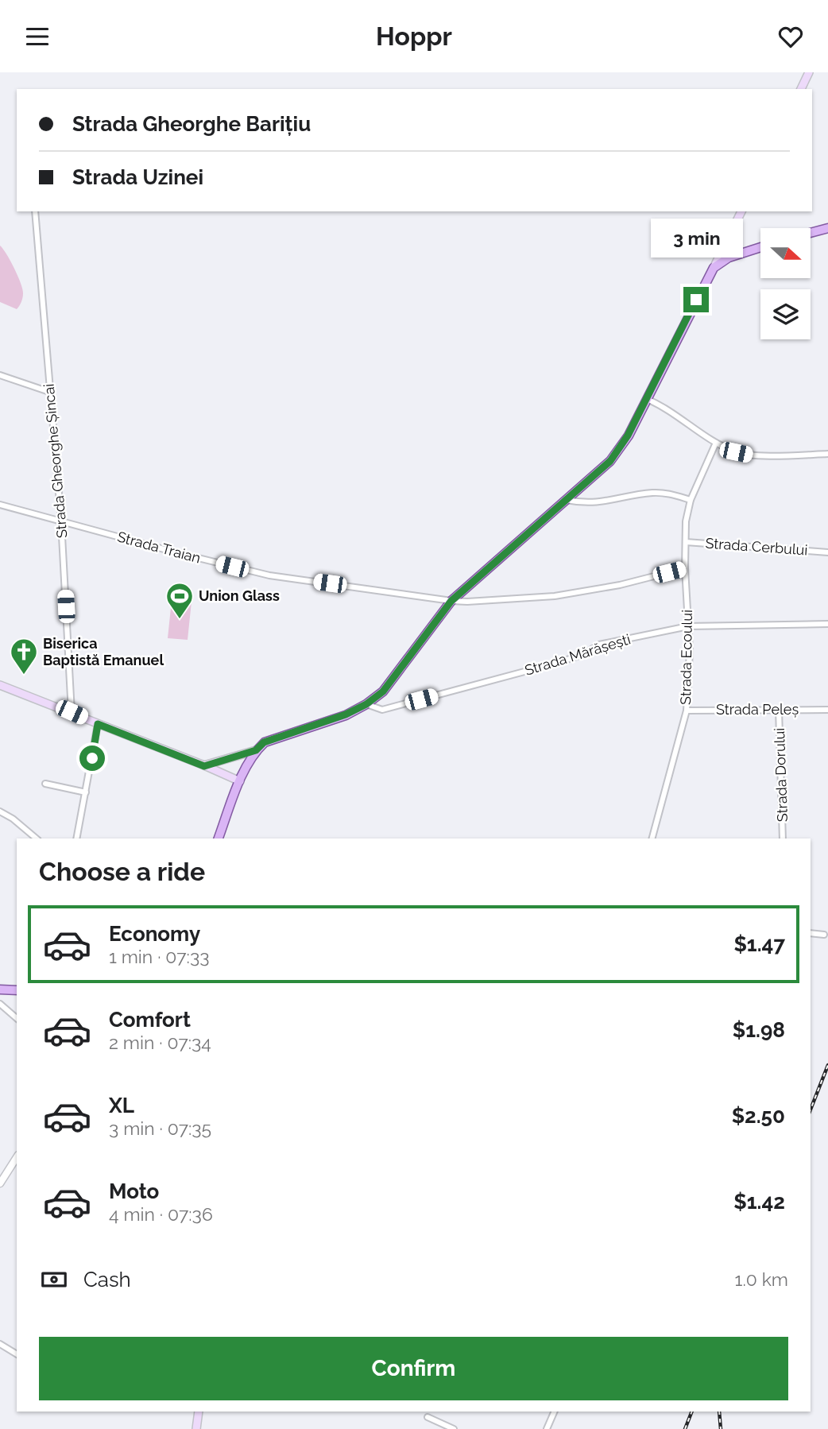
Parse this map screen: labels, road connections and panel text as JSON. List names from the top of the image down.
{
  "streets": {
    "street": [
      "Strada Gheorghe Șincai",
      "Strada Cerbului",
      "Strada Traian",
      "Strada Mărășești",
      "Strada Ecoului",
      "Strada Peleș",
      "Strada Dorului"
    ]
  },
  "crossings": [
    ["Strada Gheorghe Șincai", "Strada Traian"],
    ["Strada Cerbului", "Strada Ecoului"],
    ["Strada Traian", "Strada Ecoului"],
    ["Strada Mărășești", "Strada Ecoului"],
    ["Strada Ecoului", "Strada Peleș"],
    ["Strada Peleș", "Strada Dorului"]
  ],
  "places": {
    "sports": ["Union Glass"],
    "church": ["Biserica Baptistă Emanuel"]
  },
  "north": "right",
  "page": {
    "header": "Hoppr",
    "banner": ["Strada Gheorghe Barițiu", "Strada Uzinei"],
    "bubble": "3 min",
    "heading": "Choose a ride",
    "list": [
      {
        "name": "Economy",
        "note": "1 min · 07:33",
        "value": "$1.47"
      },
      {
        "name": "Comfort",
        "note": "2 min · 07:34",
        "value": "$1.98"
      },
      {
        "name": "XL",
        "note": "3 min · 07:35",
        "value": "$2.50"
      },
      {
        "name": "Moto",
        "note": "4 min · 07:36",
        "value": "$1.42"
      }
    ],
    "pay": ["Cash", "1.0 km"],
    "buttons": "Confirm"
  }
}
